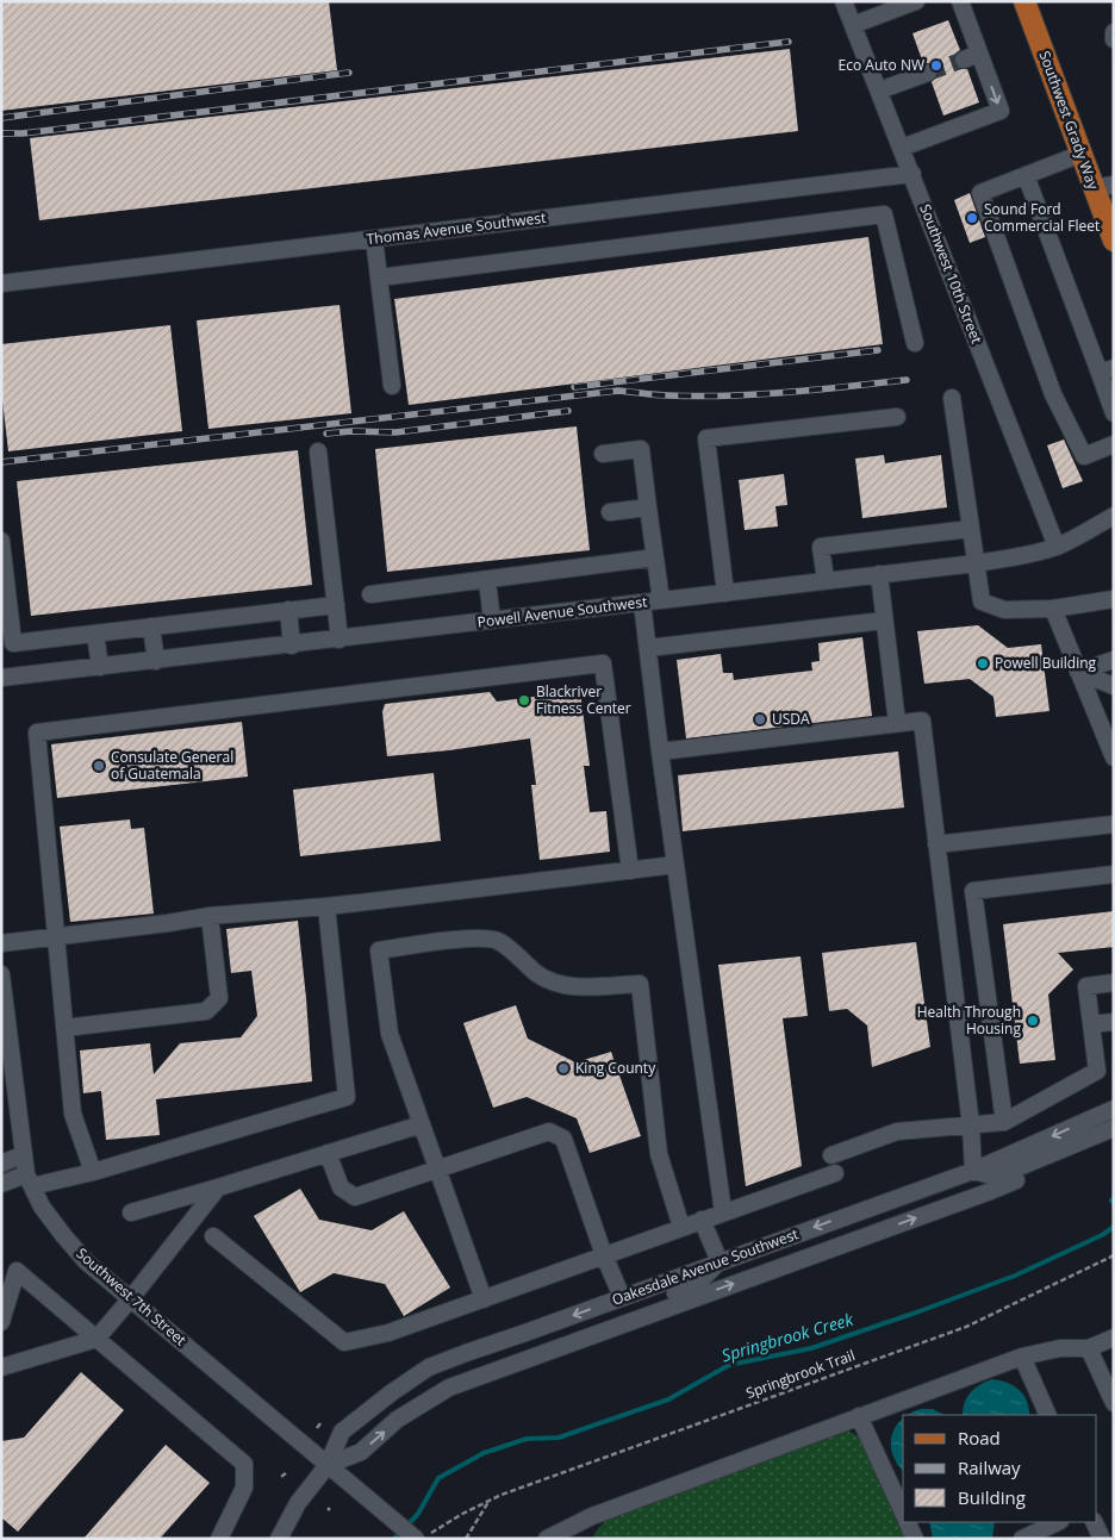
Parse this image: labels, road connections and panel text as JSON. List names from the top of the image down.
{
  "streets": {
    "main road": ["Southwest Grady Way"],
    "street": [
      "Thomas Avenue Southwest",
      "Southwest 10th Street",
      "Powell Avenue Southwest",
      "Oakesdale Avenue Southwest",
      "Southwest 7th Street"
    ],
    "path": ["Springbrook Trail"]
  },
  "crossings": [
    ["Thomas Avenue Southwest", "Southwest 10th Street"],
    ["Southwest 10th Street", "Powell Avenue Southwest"],
    ["Oakesdale Avenue Southwest", "Southwest 7th Street"],
    ["Southwest 7th Street", "Springbrook Trail"]
  ],
  "water": ["Springbrook Creek"],
  "places": [
    "Eco Auto NW",
    "Sound Ford Commercial Fleet",
    "Powell Building",
    "Blackriver Fitness Center",
    "USDA",
    "Consulate General of Guatemala",
    "Health Through Housing",
    "King County"
  ],
  "legend": ["Road", "Railway", "Building"]
}
